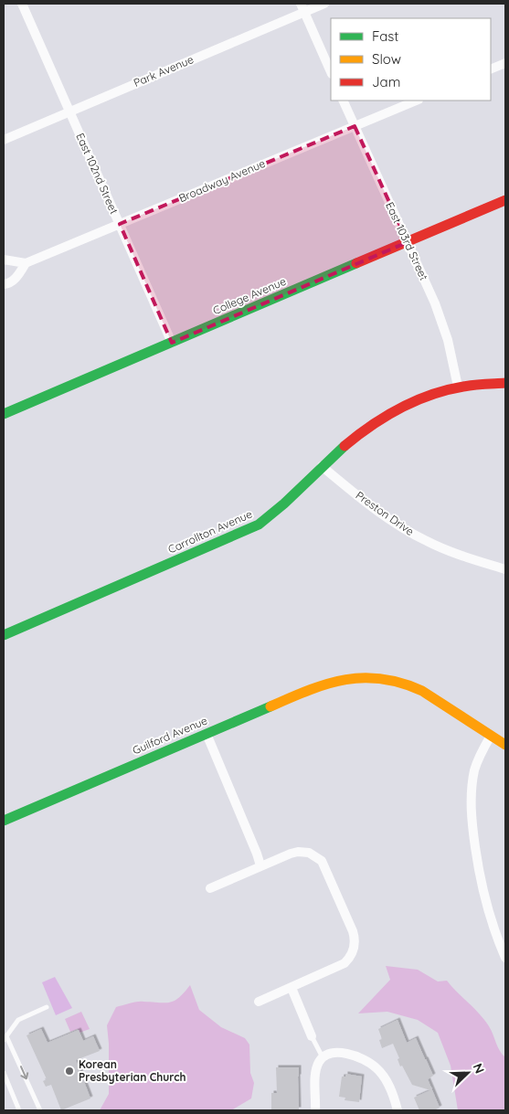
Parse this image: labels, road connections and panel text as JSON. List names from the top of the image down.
{
  "streets": {
    "street": [
      "Park Avenue",
      "East 102nd Street",
      "Broadway Avenue",
      "East 103rd Street",
      "College Avenue",
      "Preston Drive",
      "Carrollton Avenue",
      "Guilford Avenue"
    ]
  },
  "crossings": [
    ["Park Avenue", "East 102nd Street"],
    ["East 102nd Street", "Broadway Avenue"],
    ["East 102nd Street", "College Avenue"],
    ["Broadway Avenue", "East 103rd Street"],
    ["East 103rd Street", "College Avenue"],
    ["East 103rd Street", "Carrollton Avenue"],
    ["Preston Drive", "Carrollton Avenue"]
  ],
  "places": ["Korean Presbyterian Church"],
  "legend": ["Fast", "Slow", "Jam"],
  "north": "top right"
}
